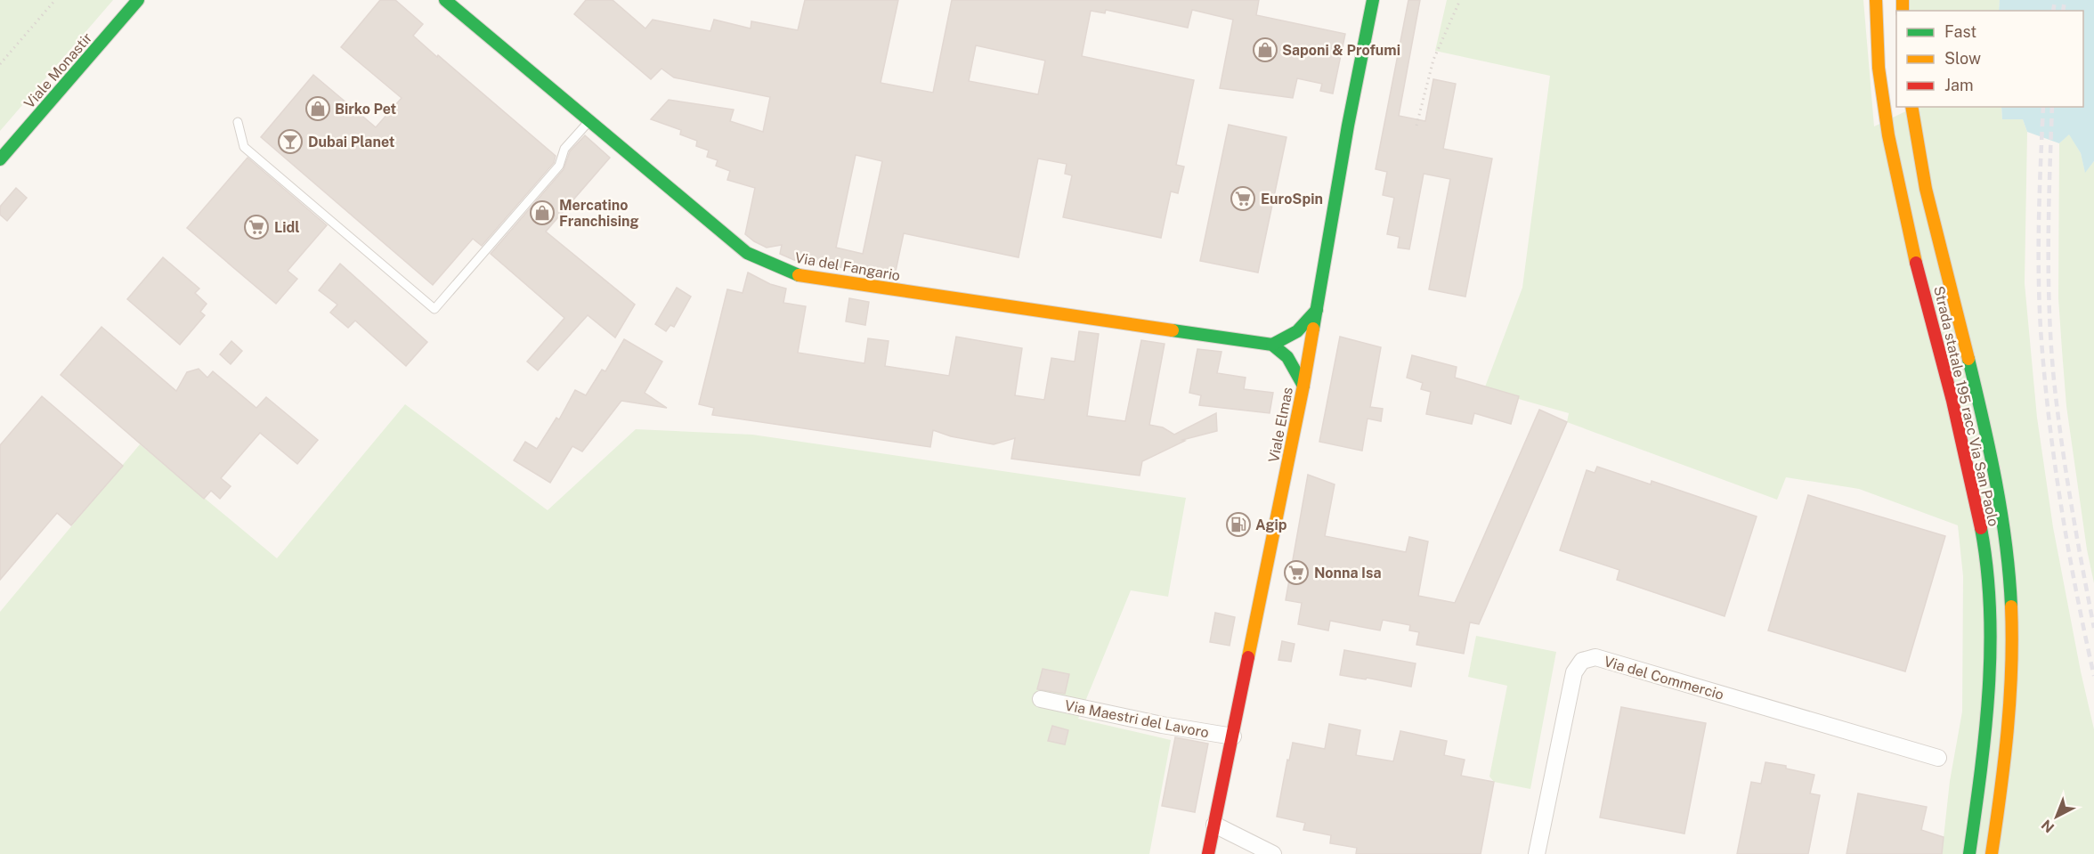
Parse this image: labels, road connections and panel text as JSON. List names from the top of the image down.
{
  "streets": {
    "main road": [
      "Viale Monastir",
      "Via del Fangario",
      "Strada statale 195 racc Via San Paolo",
      "Viale Elmas"
    ],
    "street": ["Via del Commercio", "Via Maestri del Lavoro"]
  },
  "crossings": [
    ["Viale Elmas", "Via Maestri del Lavoro"]
  ],
  "places": {
    "shop": ["Saponi & Profumi", "Birko Pet", "Mercatino Franchising"],
    "bar": ["Dubai Planet"],
    "supermarket": ["EuroSpin", "Lidl", "Nonna Isa"],
    "fuel station": ["Agip"]
  },
  "legend": ["Fast", "Slow", "Jam"],
  "north": "bottom left"
}
